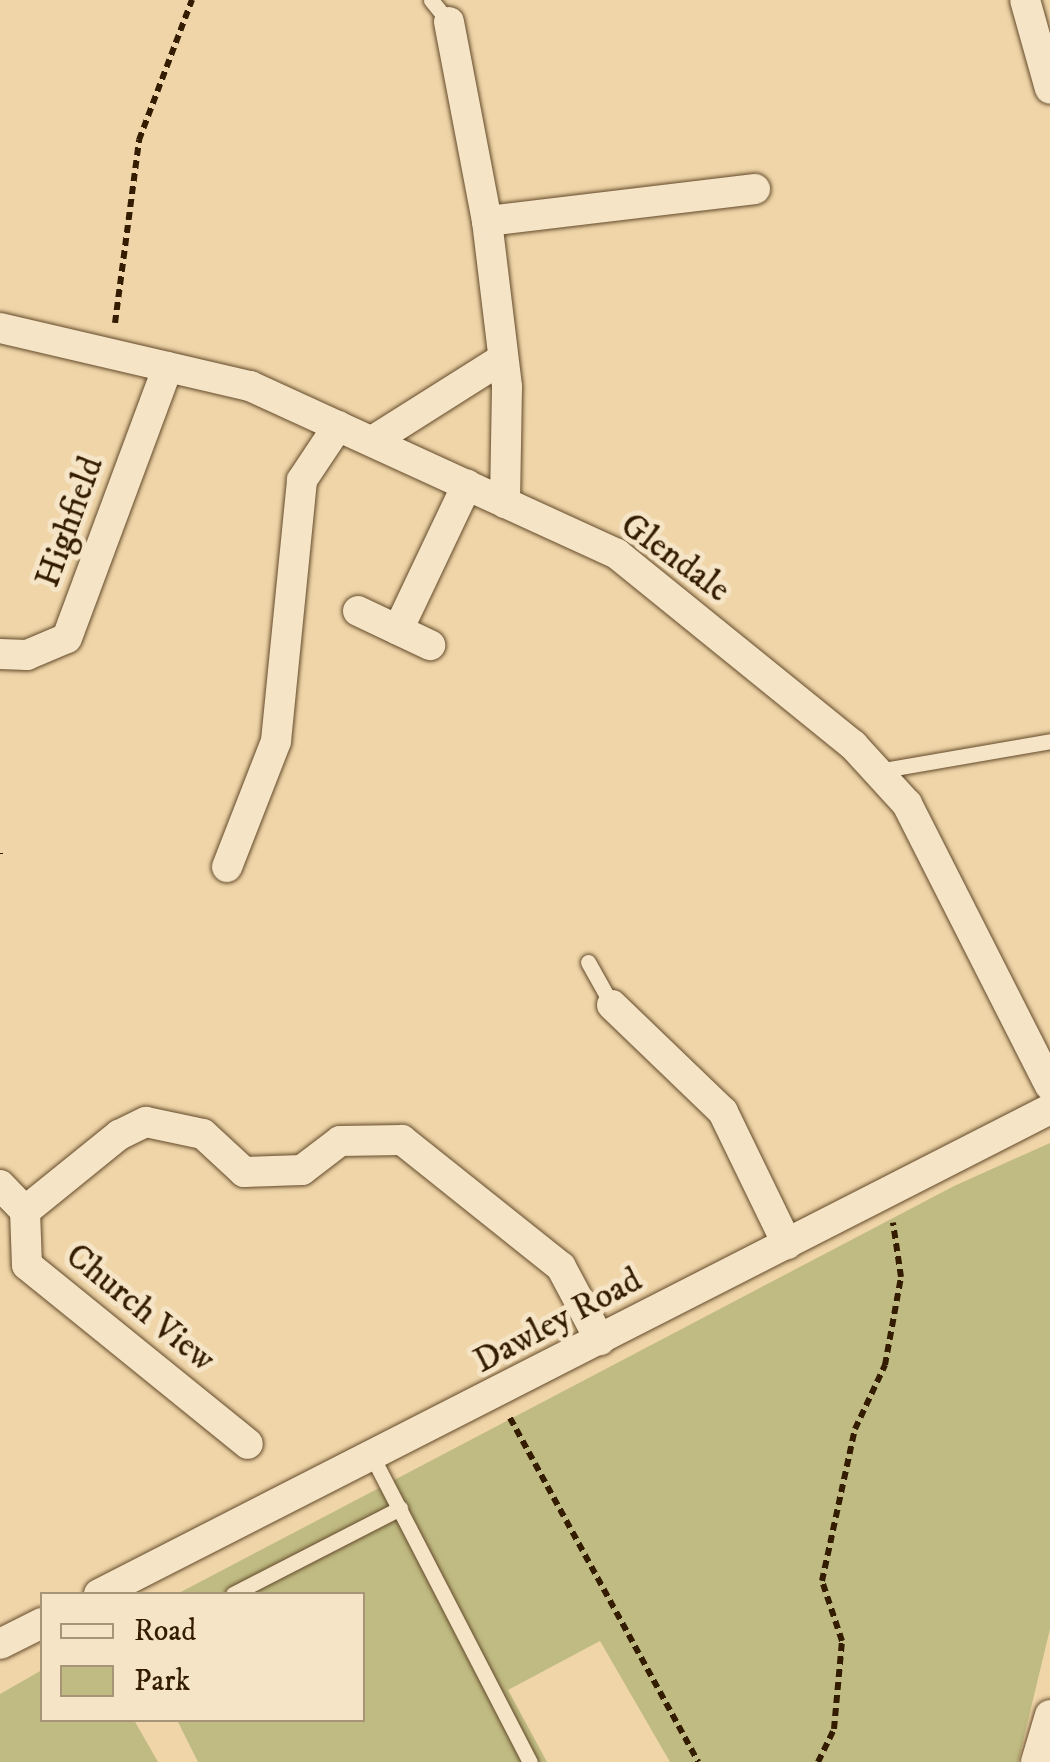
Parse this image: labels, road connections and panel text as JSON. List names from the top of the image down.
{
  "streets": {
    "street": [
      "Highfield",
      "Glendale",
      "Church View",
      "Dawley Road"
    ]
  },
  "crossings": [
    ["Highfield", "Glendale"]
  ],
  "legend": ["Road", "Park"]
}
